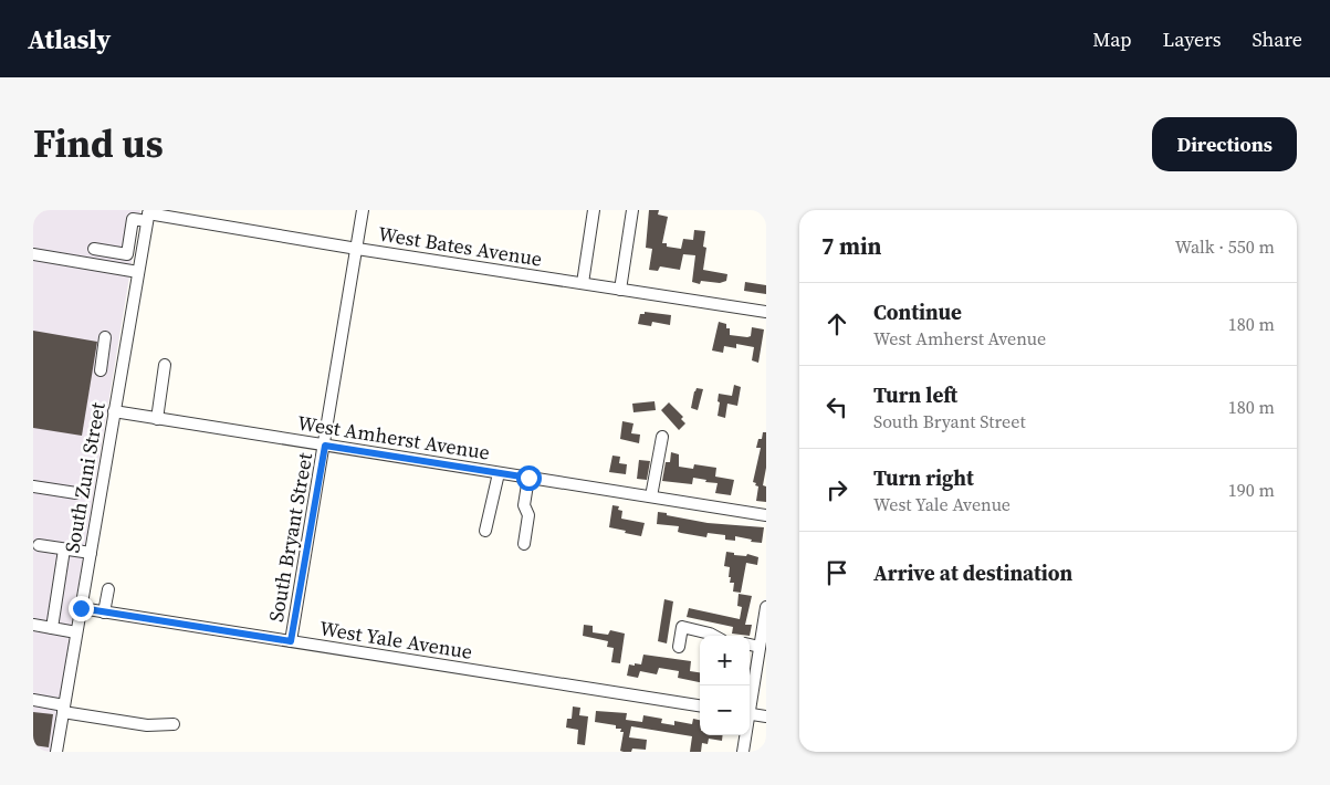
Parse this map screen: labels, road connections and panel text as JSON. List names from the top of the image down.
{
  "streets": {
    "street": [
      "West Bates Avenue",
      "West Amherst Avenue",
      "South Zuni Street",
      "South Bryant Street",
      "West Yale Avenue"
    ]
  },
  "crossings": [
    ["West Bates Avenue", "South Zuni Street"],
    ["West Bates Avenue", "South Bryant Street"],
    ["West Amherst Avenue", "South Zuni Street"],
    ["West Amherst Avenue", "South Bryant Street"],
    ["South Zuni Street", "West Yale Avenue"],
    ["South Bryant Street", "West Yale Avenue"]
  ],
  "page": {
    "header": "Atlasly",
    "nav": ["Map", "Layers", "Share"],
    "title": "Find us",
    "buttons": "Directions",
    "heading": ["7 min", "Walk · 550 m"],
    "list": [
      ["Continue", "West Amherst Avenue", "180 m"],
      ["Turn left", "South Bryant Street", "180 m"],
      ["Turn right", "West Yale Avenue", "190 m"],
      "Arrive at destination"
    ],
    "map_buttons": ["+", "−"]
  }
}
